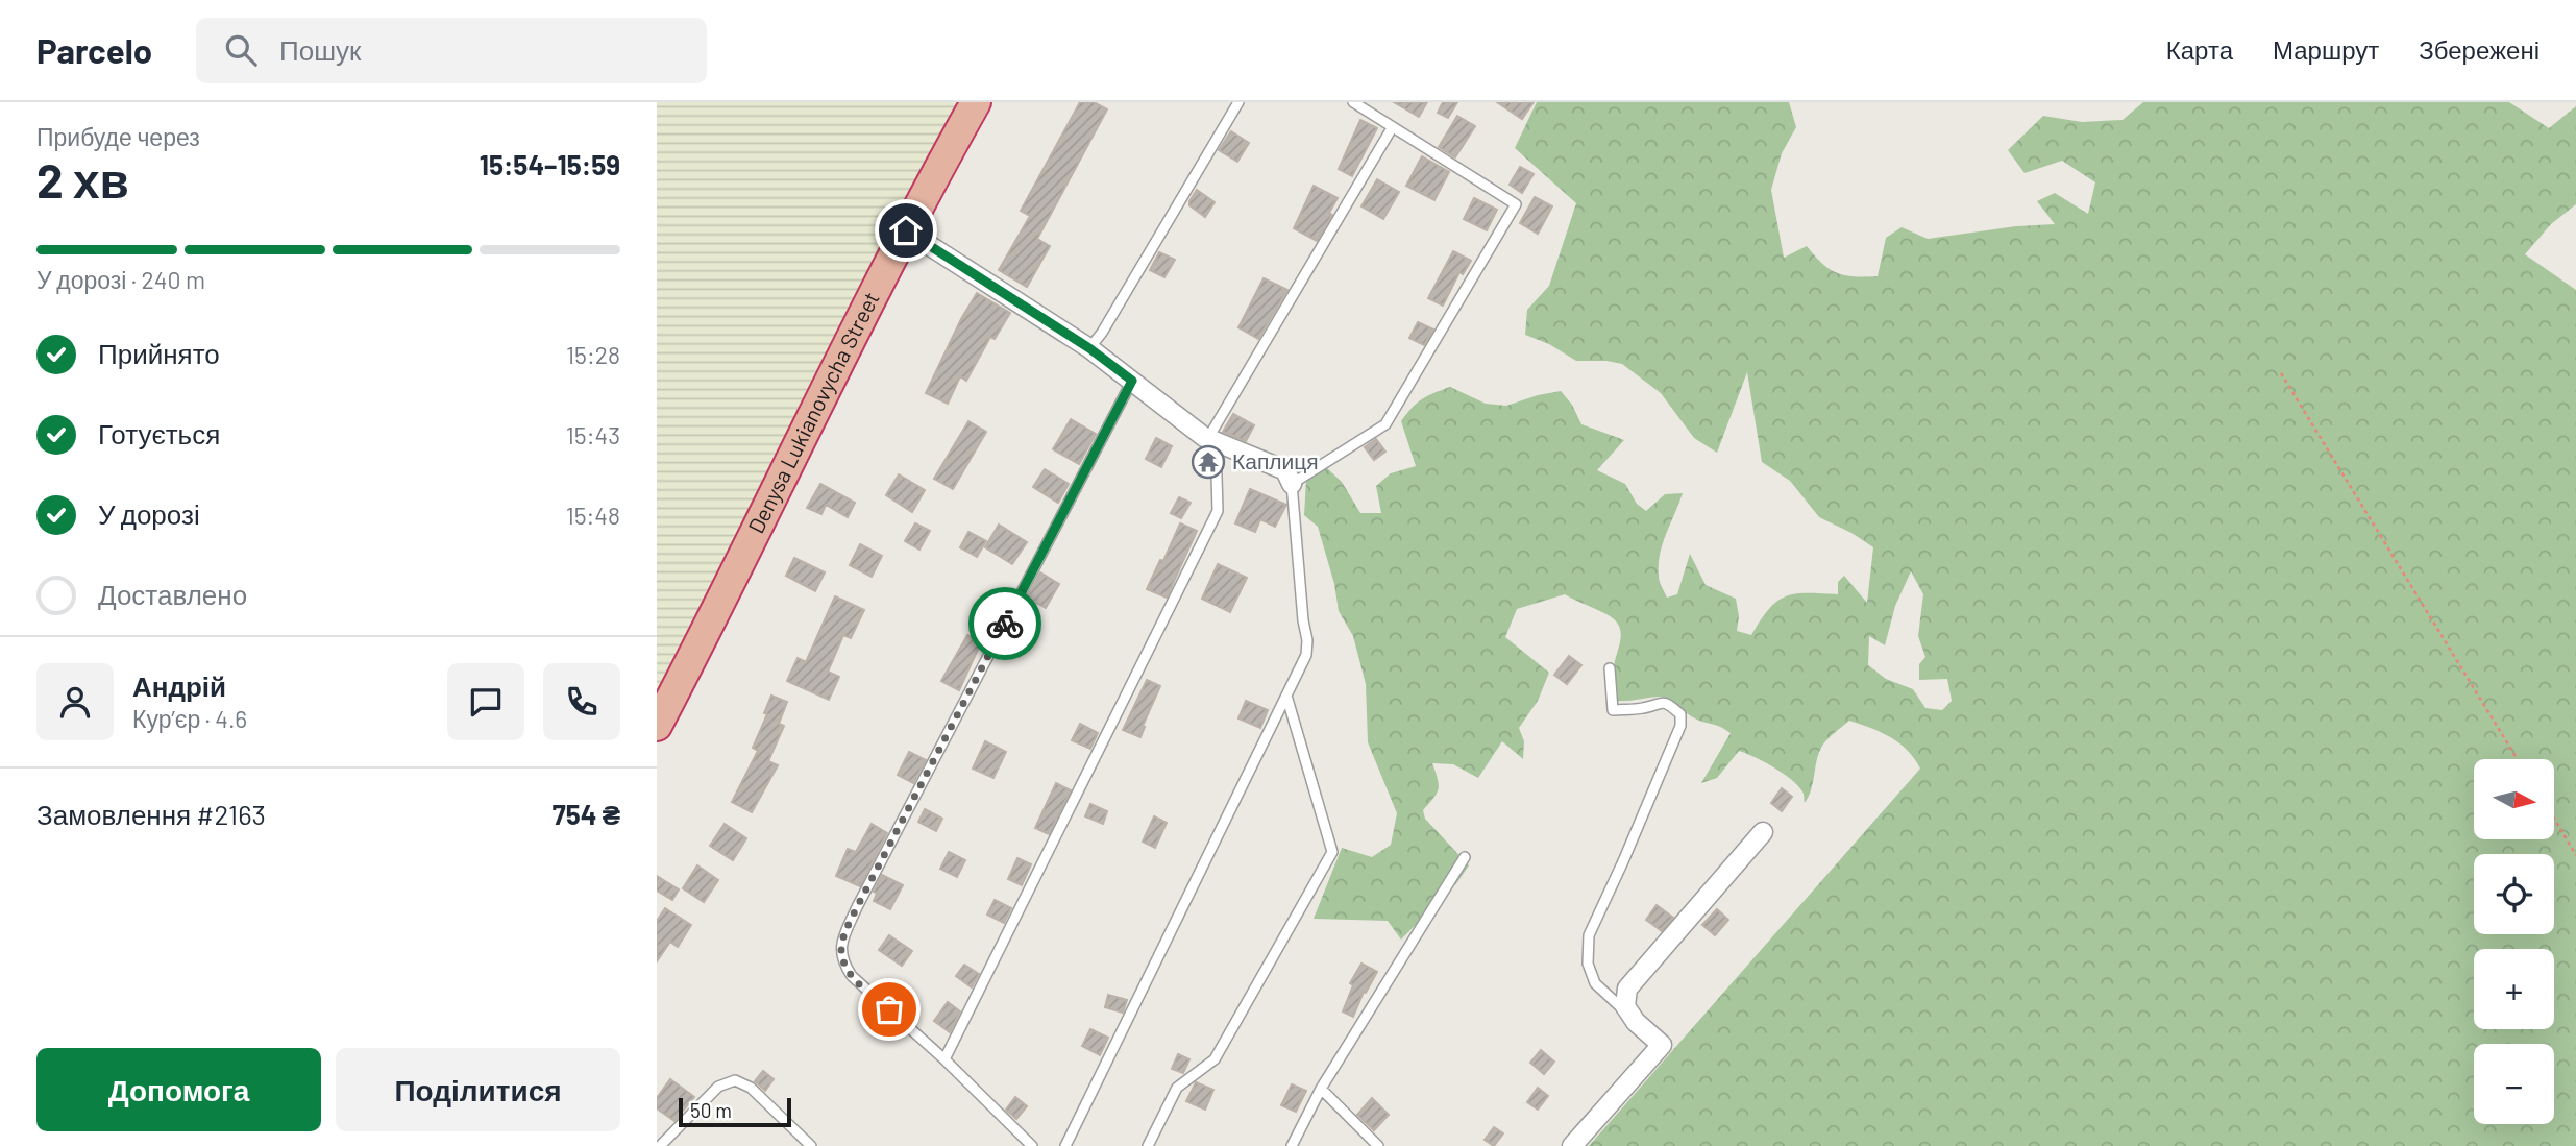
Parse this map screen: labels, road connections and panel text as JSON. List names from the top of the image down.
{
  "streets": {
    "highway": ["Denysa Lukianovycha Street"]
  },
  "places": {
    "temple": ["Каплиця"]
  },
  "scale_bar": "50 m",
  "north": "right",
  "page": {
    "header": "Parcelo",
    "search": "Пошук",
    "nav": ["Карта", "Маршрут", "Збережені"],
    "heading": ["2 хв", "Прибуде через", "15:54–15:59"],
    "panel": [
      "Андрій",
      "Кур’єр · 4.6",
      "Замовлення #2163",
      "754 ₴"
    ],
    "bar": "У дорозі · 240 m",
    "list": [
      ["Прийнято", "15:28"],
      ["Готується", "15:43"],
      ["У дорозі", "15:48"],
      "Доставлено"
    ],
    "map_buttons": ["+", "−"],
    "buttons": ["Допомога", "Поділитися"],
    "scale": "50 m"
  }
}
